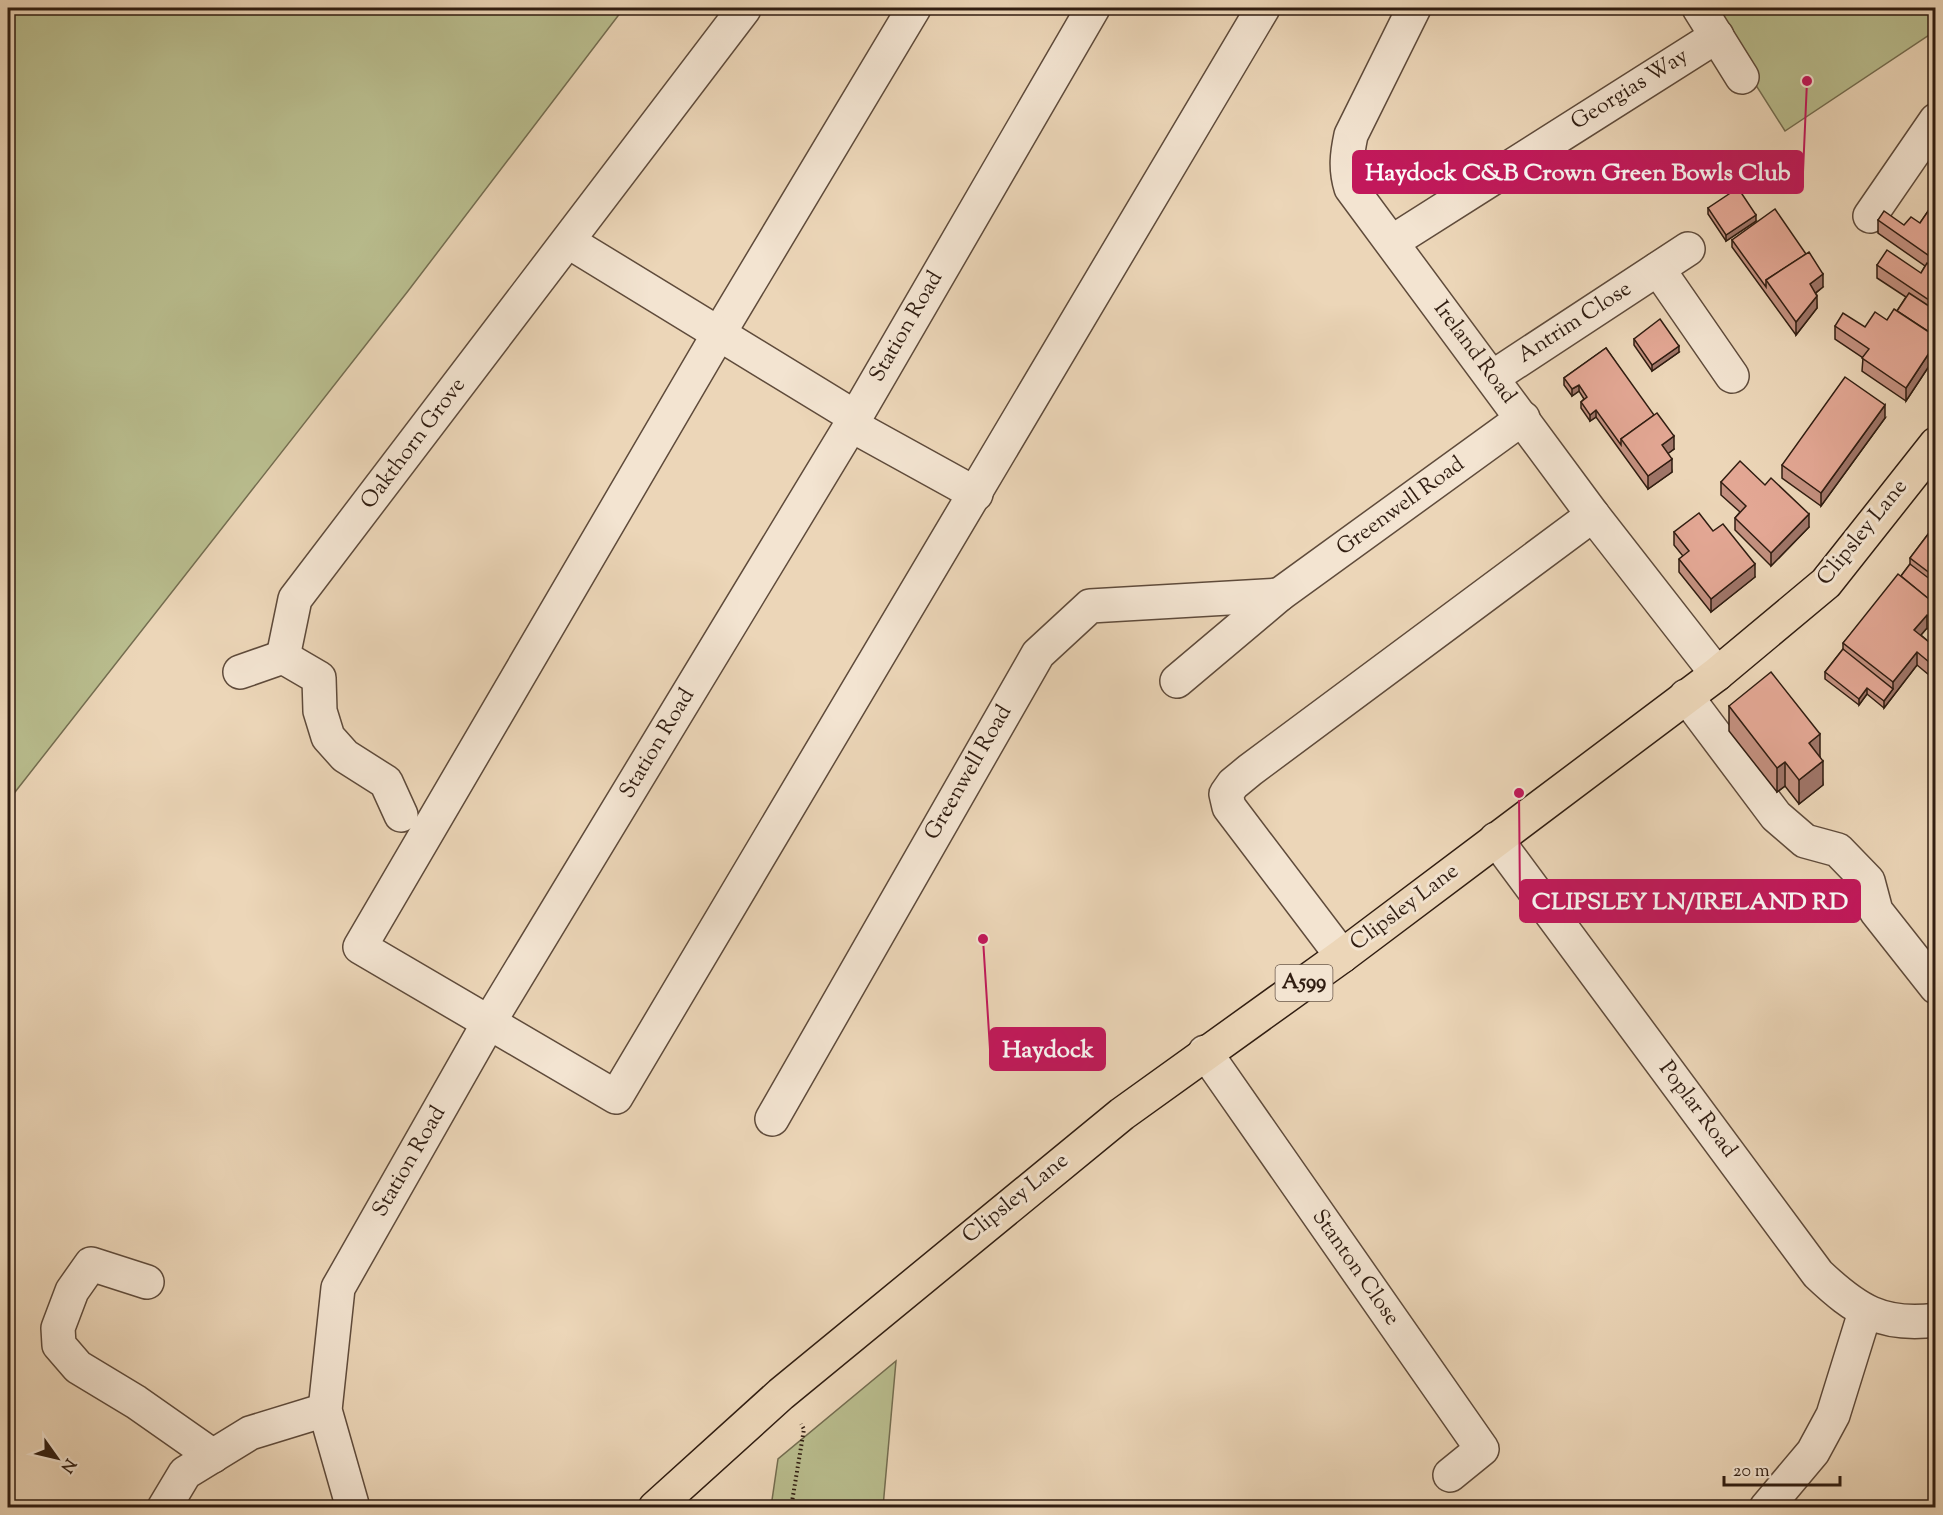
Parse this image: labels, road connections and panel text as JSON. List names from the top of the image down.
{
  "streets": {
    "main road": ["Clipsley Lane", "A599"],
    "street": [
      "Georgias Way",
      "Antrim Close",
      "Station Road",
      "Ireland Road",
      "Oakthorn Grove",
      "Greenwell Road",
      "Poplar Road",
      "Stanton Close"
    ]
  },
  "crossings": [
    ["Georgias Way", "Ireland Road"],
    ["Antrim Close", "Ireland Road"],
    ["Ireland Road", "Greenwell Road"],
    ["Ireland Road", "Clipsley Lane"],
    ["Clipsley Lane", "Poplar Road"],
    ["Clipsley Lane", "Stanton Close"]
  ],
  "places": ["Haydock C&B Crown Green Bowls Club", "CLIPSLEY LN/IRELAND RD", "Haydock"],
  "scale_bar": "20 m",
  "north": "bottom right"
}
